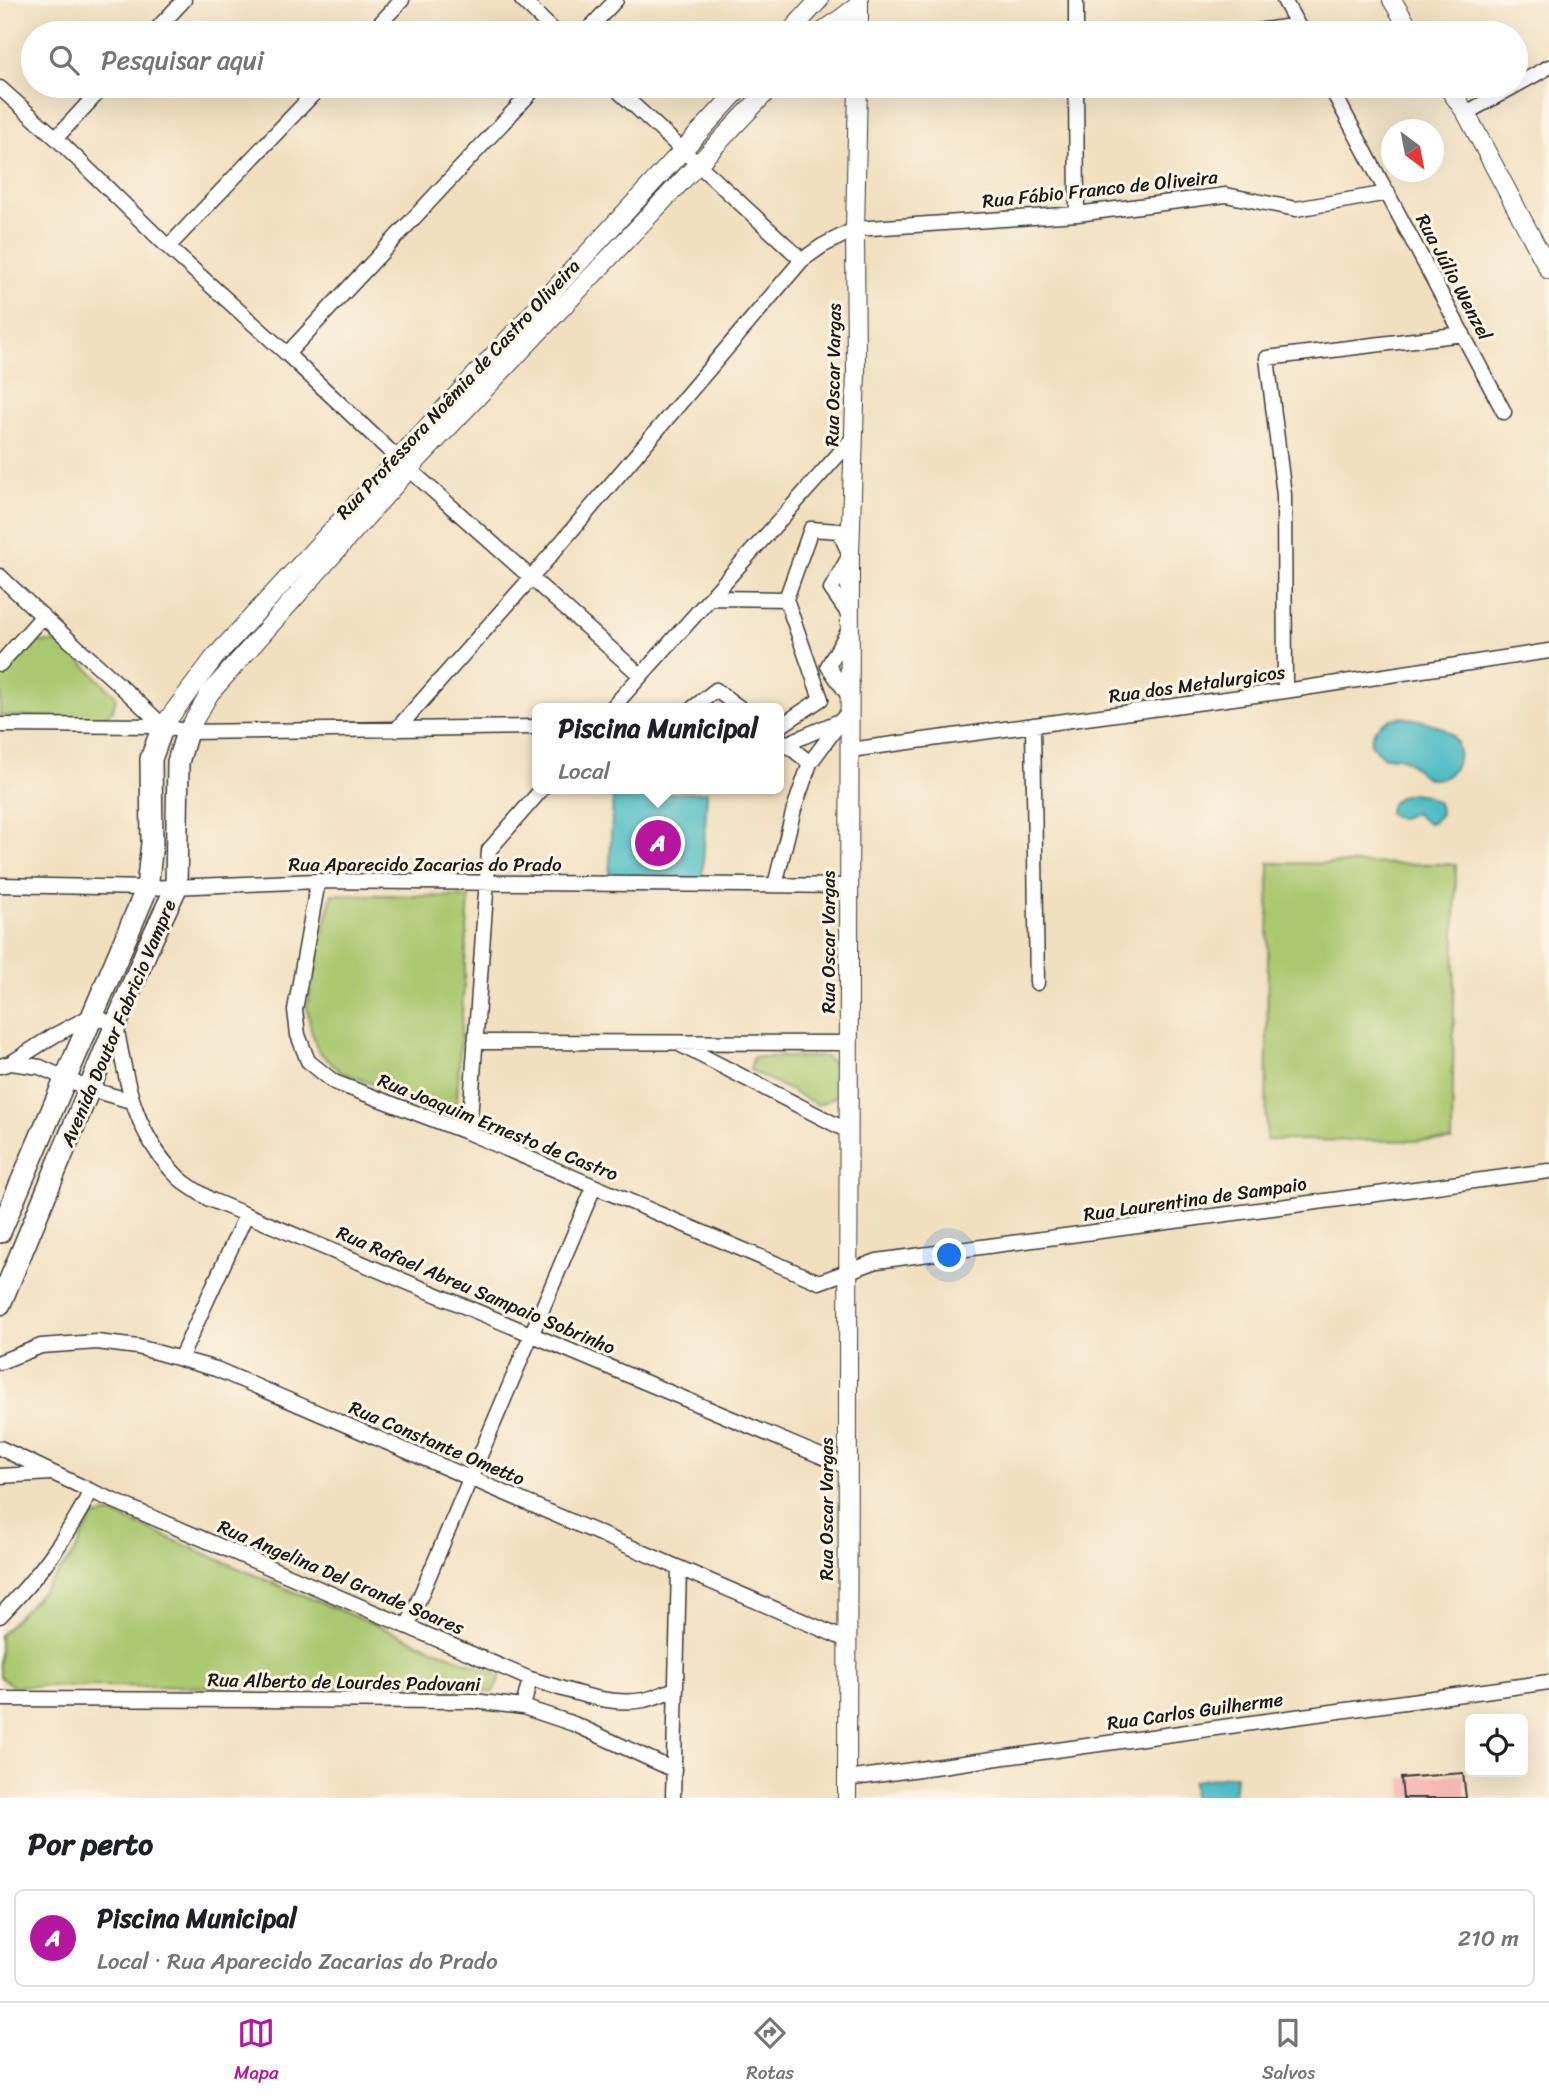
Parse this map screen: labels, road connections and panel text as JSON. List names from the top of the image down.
{
  "streets": {
    "main road": ["Avenida Doutor Fabricio Vampre"],
    "street": [
      "Rua Fábio Franco de Oliveira",
      "Rua Júlio Wenzel",
      "Rua Oscar Vargas",
      "Rua Professora Noêmia de Castro Oliveira",
      "Rua dos Metalurgicos",
      "Rua Aparecido Zacarias do Prado",
      "Rua Joaquim Ernesto de Castro",
      "Rua Laurentina de Sampaio",
      "Rua Rafael Abreu Sampaio Sobrinho",
      "Rua Constante Ometto",
      "Rua Angelina Del Grande Soares",
      "Rua Alberto de Lourdes Padovani",
      "Rua Carlos Guilherme"
    ]
  },
  "crossings": [
    ["Rua Fábio Franco de Oliveira", "Rua Júlio Wenzel"],
    ["Rua Fábio Franco de Oliveira", "Rua Oscar Vargas"],
    ["Rua Oscar Vargas", "Rua dos Metalurgicos"],
    ["Rua Oscar Vargas", "Rua Aparecido Zacarias do Prado"],
    ["Rua Oscar Vargas", "Rua Joaquim Ernesto de Castro"],
    ["Rua Oscar Vargas", "Rua Laurentina de Sampaio"],
    ["Rua Oscar Vargas", "Rua Rafael Abreu Sampaio Sobrinho"],
    ["Rua Oscar Vargas", "Rua Constante Ometto"],
    ["Rua Oscar Vargas", "Rua Carlos Guilherme"],
    ["Rua Professora Noêmia de Castro Oliveira", "Avenida Doutor Fabricio Vampre"],
    ["Rua Aparecido Zacarias do Prado", "Avenida Doutor Fabricio Vampre"],
    ["Rua Aparecido Zacarias do Prado", "Rua Joaquim Ernesto de Castro"],
    ["Avenida Doutor Fabricio Vampre", "Rua Rafael Abreu Sampaio Sobrinho"],
    ["Rua Joaquim Ernesto de Castro", "Rua Laurentina de Sampaio"]
  ],
  "north": "bottom right",
  "page": {
    "search": "Pesquisar aqui",
    "popup": ["Piscina Municipal", "Local"],
    "pins": "A",
    "heading": "Por perto",
    "list": [
      {
        "mark": "A",
        "name": "Piscina Municipal",
        "note": "Local · Rua Aparecido Zacarias do Prado",
        "value": "210 m"
      }
    ],
    "nav": ["Mapa", "Rotas", "Salvos"]
  }
}
